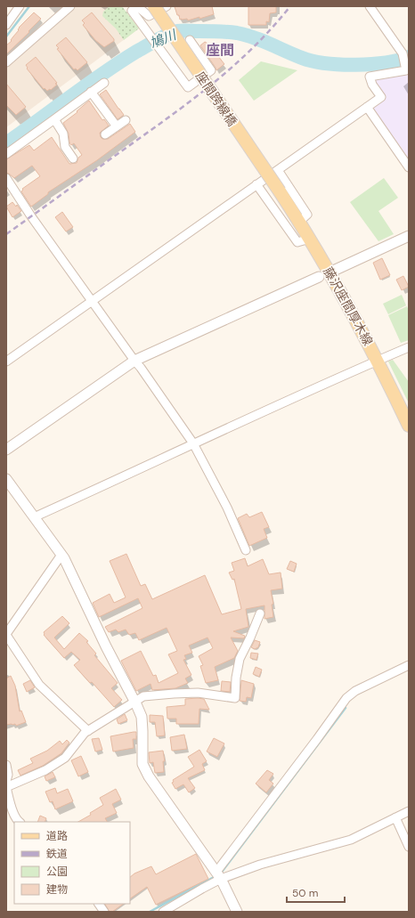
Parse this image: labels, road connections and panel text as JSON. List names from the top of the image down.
{
  "streets": {
    "main road": ["座間跨線橋", "藤沢座間厚木線"]
  },
  "crossings": [
    ["座間跨線橋", "藤沢座間厚木線"]
  ],
  "districts": ["座間"],
  "water": ["鳩川"],
  "legend": [
    "道路",
    "鉄道",
    "公園",
    "建物"
  ],
  "scale_bar": "50 m"
}
